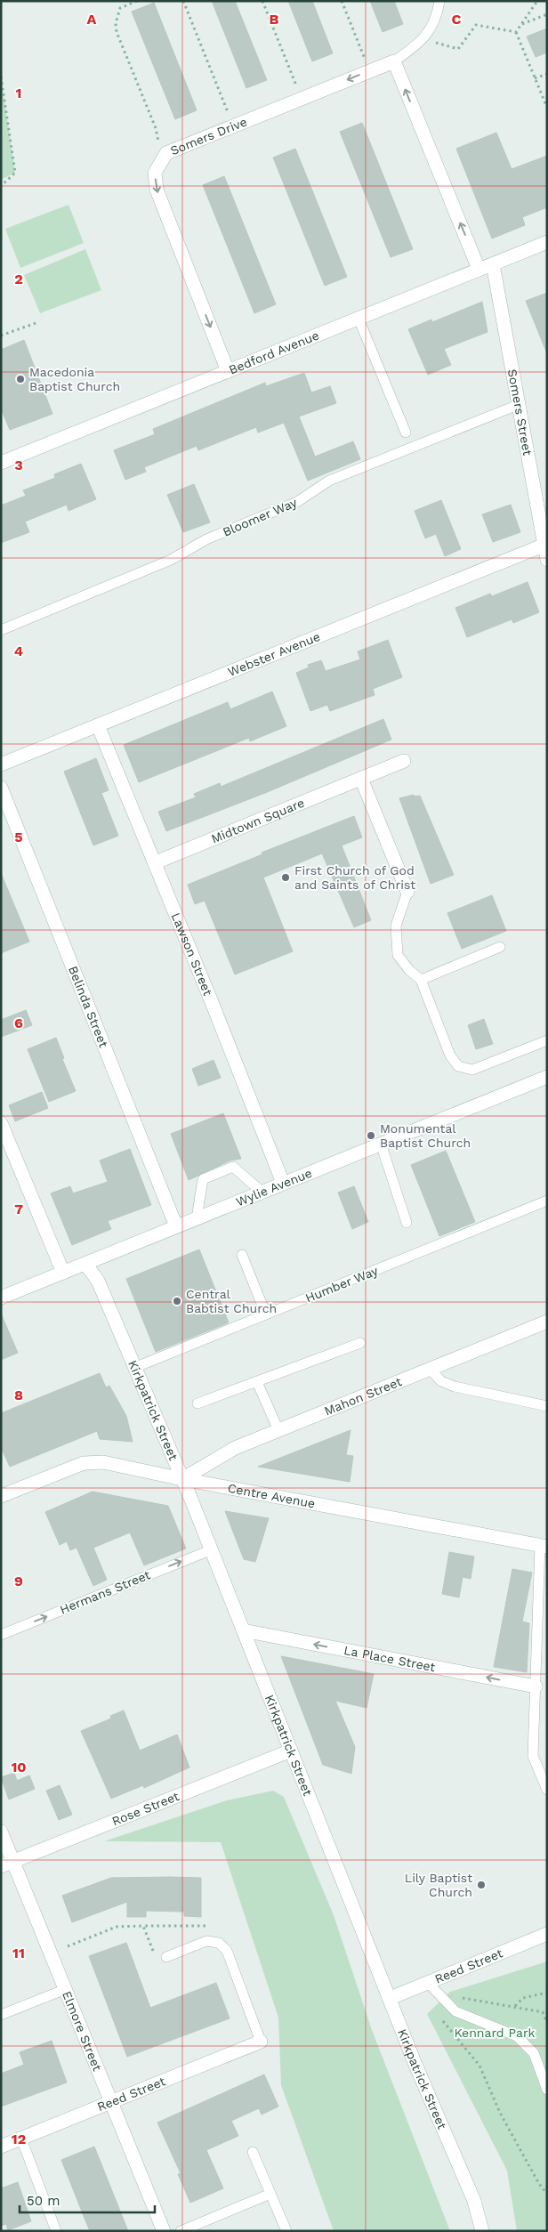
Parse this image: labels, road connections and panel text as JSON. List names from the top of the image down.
{
  "streets": {
    "street": [
      "Somers Drive",
      "Bedford Avenue",
      "Somers Street",
      "Webster Avenue",
      "Midtown Square",
      "Lawson Street",
      "Belinda Street",
      "Wylie Avenue",
      "Mahon Street",
      "Kirkpatrick Street",
      "Centre Avenue",
      "La Place Street",
      "Rose Street",
      "Reed Street",
      "Elmore Street"
    ],
    "lane": ["Bloomer Way", "Humber Way", "Hermans Street"]
  },
  "crossings": [
    ["Somers Drive", "Bedford Avenue"],
    ["Bedford Avenue", "Somers Street"],
    ["Somers Street", "Bloomer Way"],
    ["Somers Street", "Webster Avenue"],
    ["Webster Avenue", "Lawson Street"],
    ["Midtown Square", "Lawson Street"],
    ["Lawson Street", "Wylie Avenue"],
    ["Belinda Street", "Wylie Avenue"],
    ["Wylie Avenue", "Kirkpatrick Street"],
    ["Humber Way", "Kirkpatrick Street"],
    ["Mahon Street", "Kirkpatrick Street"],
    ["Mahon Street", "Centre Avenue"],
    ["Kirkpatrick Street", "Centre Avenue"],
    ["Kirkpatrick Street", "Hermans Street"],
    ["Kirkpatrick Street", "La Place Street"],
    ["Kirkpatrick Street", "Rose Street"],
    ["Kirkpatrick Street", "Reed Street"],
    ["Rose Street", "Elmore Street"],
    ["Reed Street", "Elmore Street"]
  ],
  "one_way": ["Hermans Street", "La Place Street"],
  "parks": ["Kennard Park"],
  "places": [
    "Macedonia Baptist Church",
    "First Church of God and Saints of Christ",
    "Monumental Baptist Church",
    "Central Babtist Church",
    "Lily Baptist Church"
  ],
  "scale_bar": "50 m",
  "grid": {
    "columns": ["A", "B", "C"],
    "rows": [
      "1",
      "2",
      "3",
      "4",
      "5",
      "6",
      "7",
      "8",
      "9",
      "10",
      "11",
      "12"
    ]
  }
}
